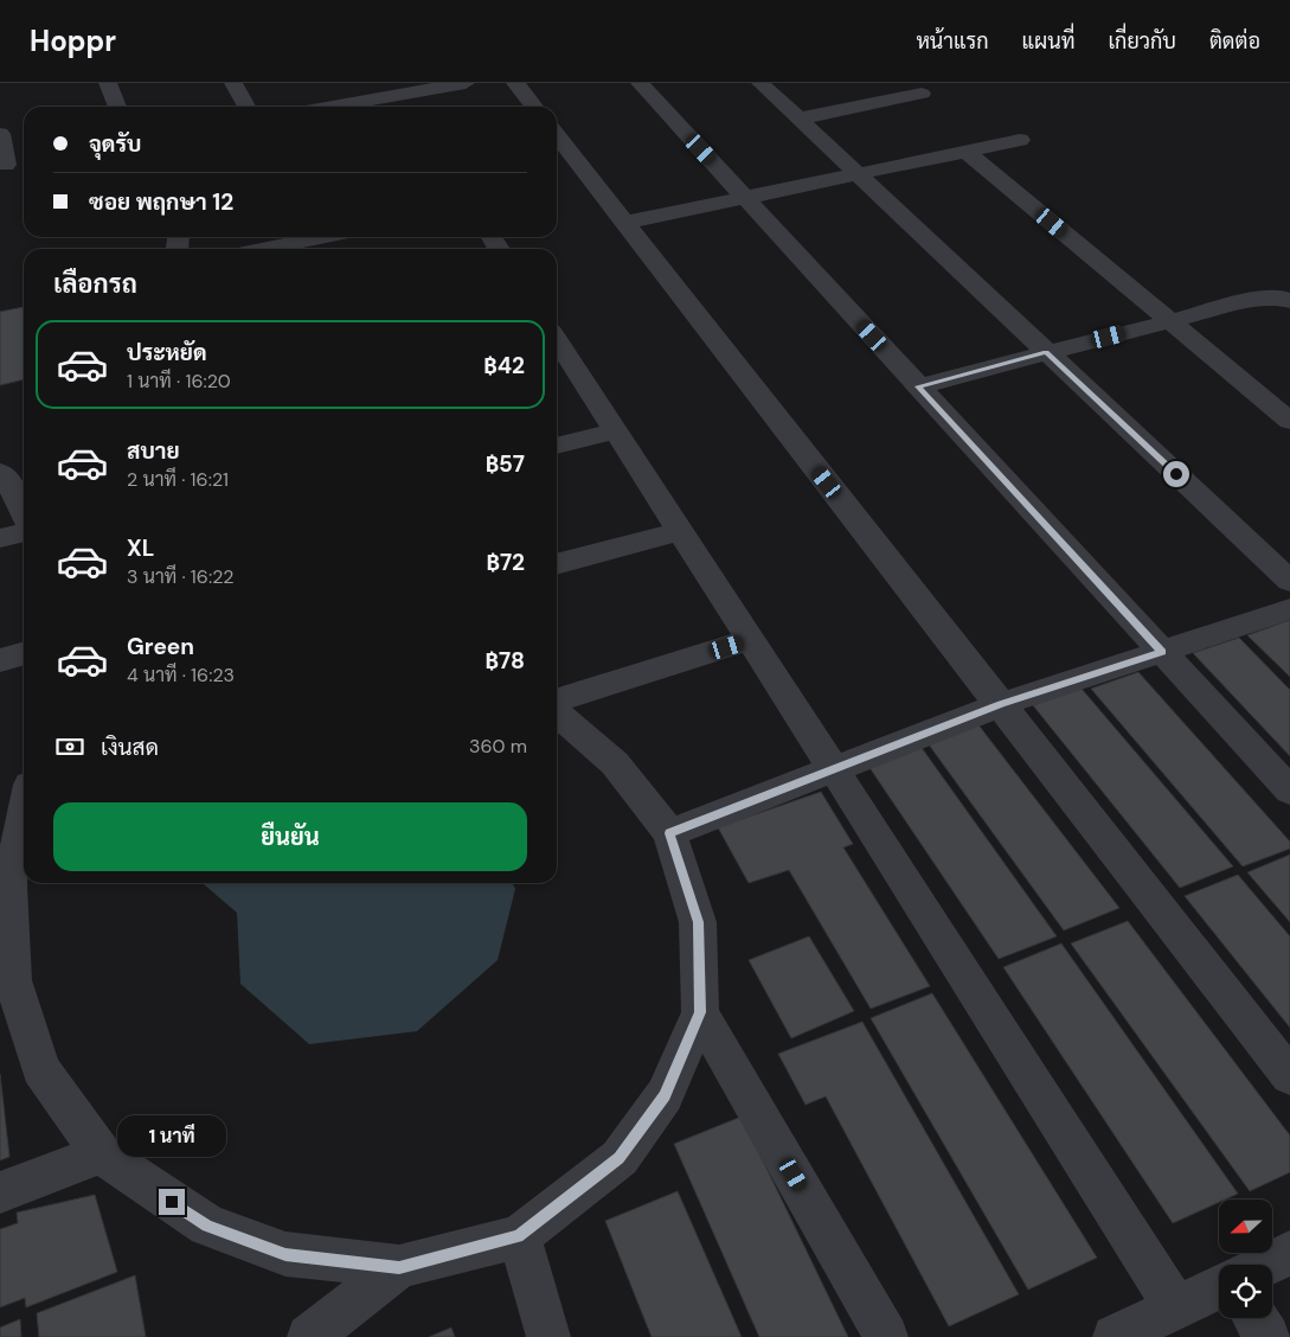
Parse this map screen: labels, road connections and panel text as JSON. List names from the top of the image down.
{
  "north": "left",
  "page": {
    "header": "Hoppr",
    "nav": [
      "หน้าแรก",
      "แผนที่",
      "เกี่ยวกับ",
      "ติดต่อ"
    ],
    "banner": ["จุดรับ", "ซอย พฤกษา 12"],
    "heading": "เลือกรถ",
    "list": [
      {
        "name": "ประหยัด",
        "note": "1 นาที · 16:20",
        "value": "฿42"
      },
      {
        "name": "สบาย",
        "note": "2 นาที · 16:21",
        "value": "฿57"
      },
      {
        "name": "XL",
        "note": "3 นาที · 16:22",
        "value": "฿72"
      },
      {
        "name": "Green",
        "note": "4 นาที · 16:23",
        "value": "฿78"
      }
    ],
    "pay": ["เงินสด", "360 m"],
    "buttons": "ยืนยัน",
    "bubble": "1 นาที"
  }
}
